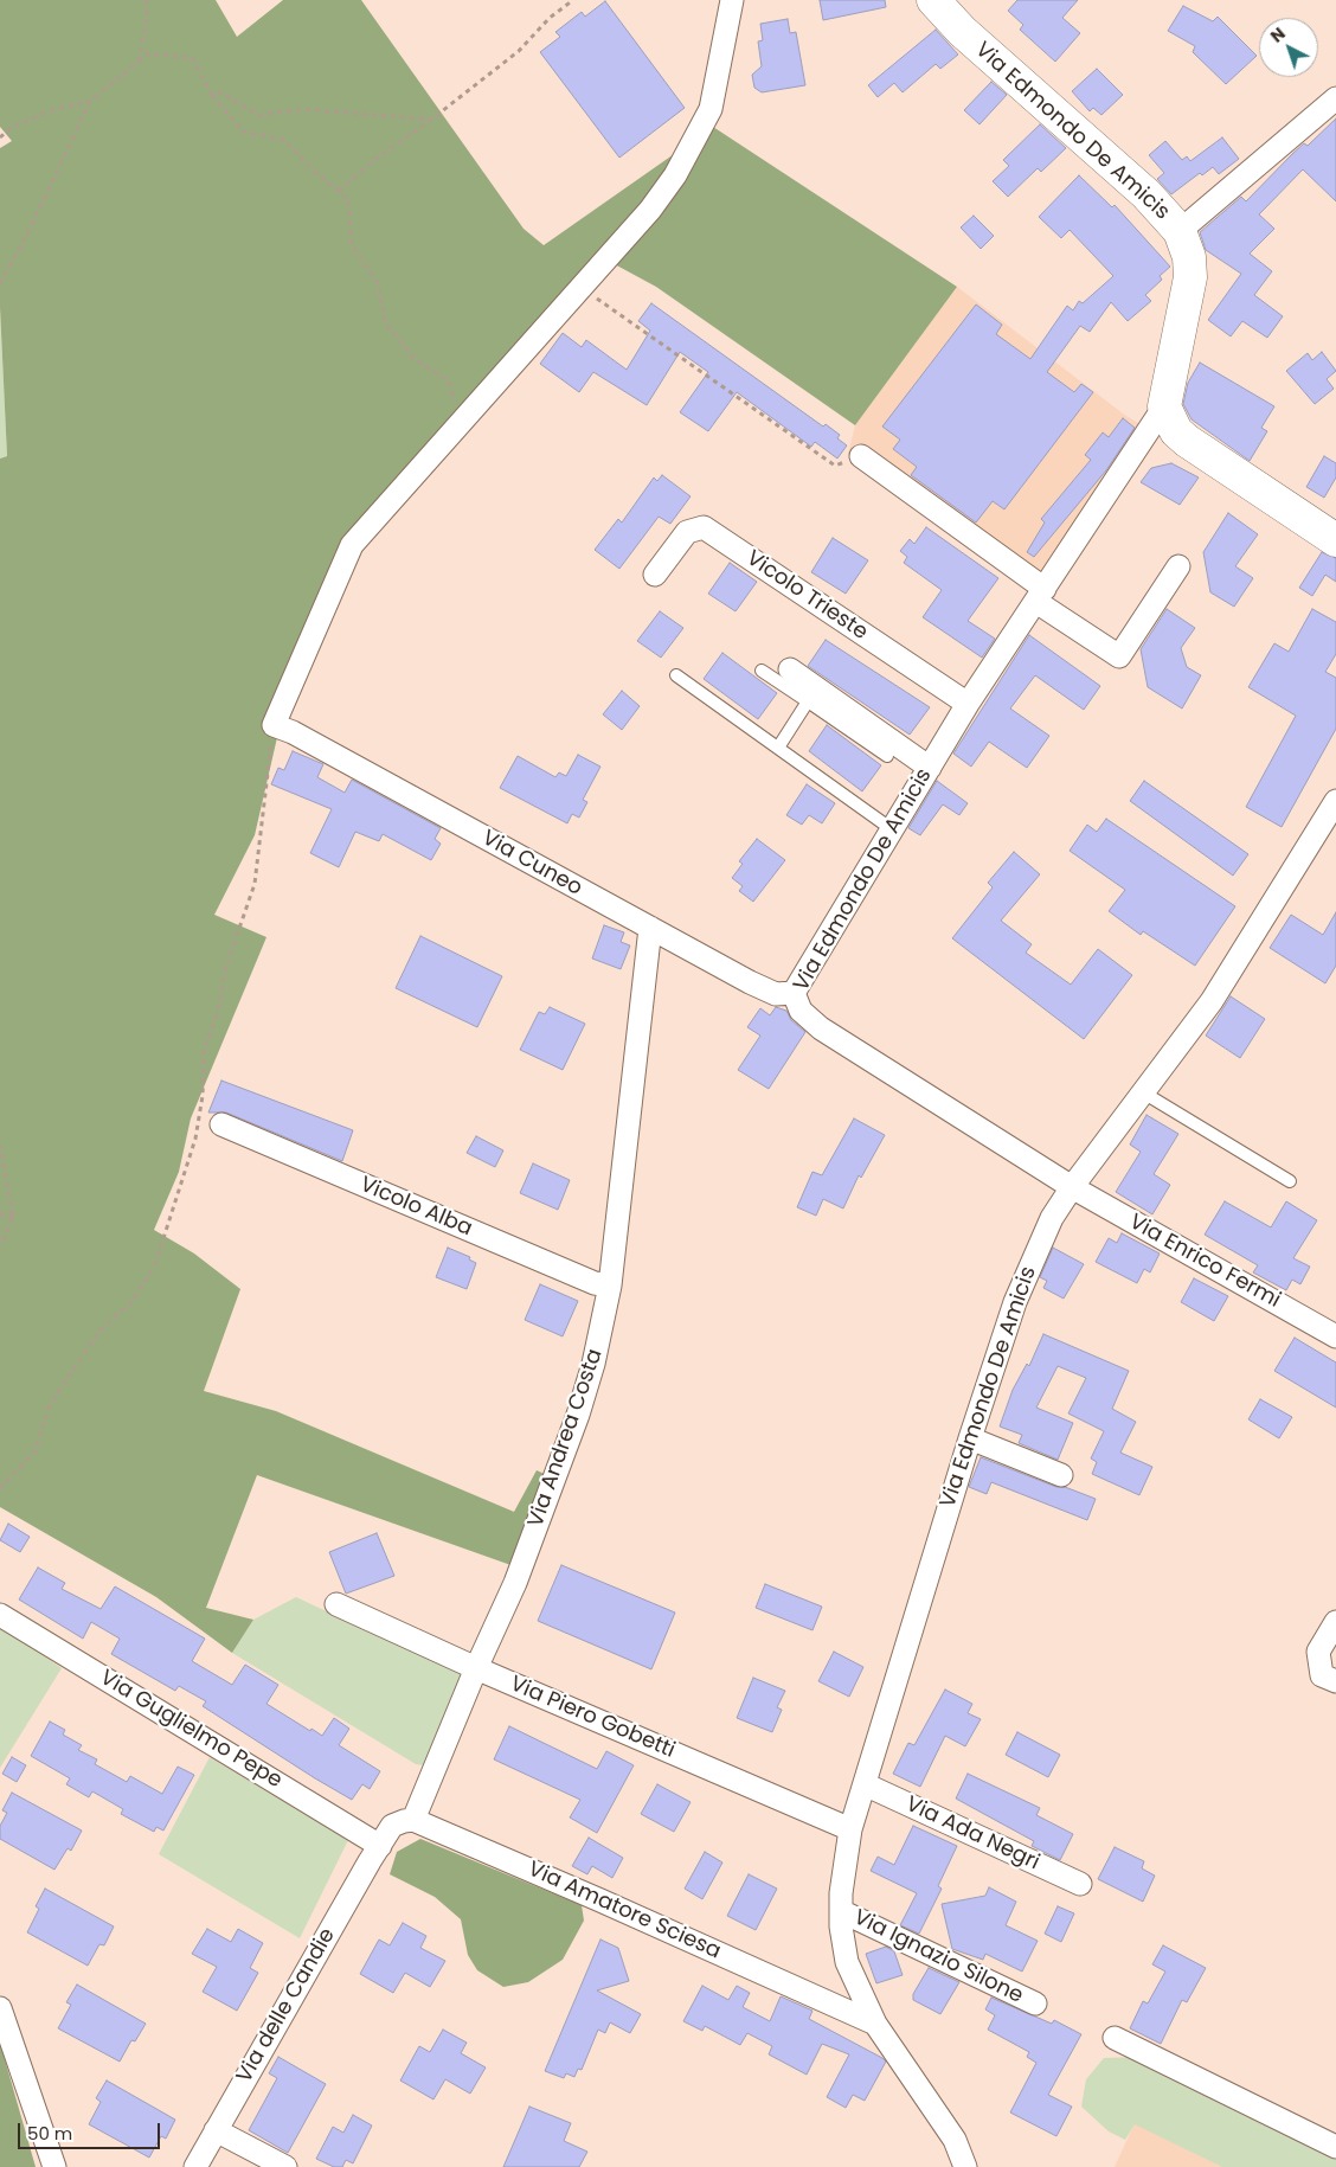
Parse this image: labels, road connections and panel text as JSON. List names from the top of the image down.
{
  "streets": {
    "street": [
      "Via Edmondo De Amicis",
      "Vicolo Trieste",
      "Via Cuneo",
      "Vicolo Alba",
      "Via Enrico Fermi",
      "Via Andrea Costa",
      "Via Piero Gobetti",
      "Via Guglielmo Pepe",
      "Via Ada Negri",
      "Via Amatore Sciesa",
      "Via Ignazio Silone",
      "Via delle Candie"
    ]
  },
  "crossings": [
    ["Via Edmondo De Amicis", "Vicolo Trieste"],
    ["Via Edmondo De Amicis", "Via Cuneo"],
    ["Via Edmondo De Amicis", "Via Enrico Fermi"],
    ["Via Edmondo De Amicis", "Via Piero Gobetti"],
    ["Via Edmondo De Amicis", "Via Ada Negri"],
    ["Via Edmondo De Amicis", "Via Amatore Sciesa"],
    ["Via Edmondo De Amicis", "Via Ignazio Silone"],
    ["Via Cuneo", "Via Andrea Costa"],
    ["Vicolo Alba", "Via Andrea Costa"],
    ["Via Andrea Costa", "Via Piero Gobetti"],
    ["Via Andrea Costa", "Via Amatore Sciesa"],
    ["Via Guglielmo Pepe", "Via delle Candie"]
  ],
  "scale_bar": "50 m",
  "north": "top left"
}
